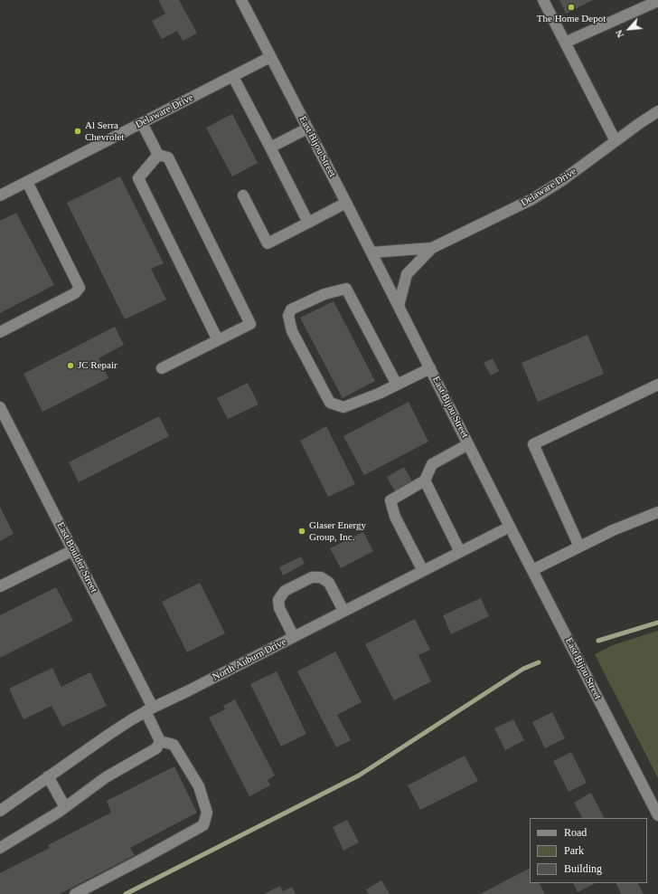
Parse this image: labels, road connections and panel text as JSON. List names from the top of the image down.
{
  "streets": {
    "street": [
      "Delaware Drive",
      "East Bijou Street",
      "East Boulder Street",
      "North Auburn Drive"
    ]
  },
  "crossings": [
    ["Delaware Drive", "East Bijou Street"],
    ["East Bijou Street", "North Auburn Drive"],
    ["East Boulder Street", "North Auburn Drive"]
  ],
  "places": [
    "The Home Depot",
    "Al Serra Chevrolet",
    "JC Repair",
    "Glaser Energy Group, Inc."
  ],
  "legend": ["Road", "Park", "Building"],
  "north": "bottom left"
}
